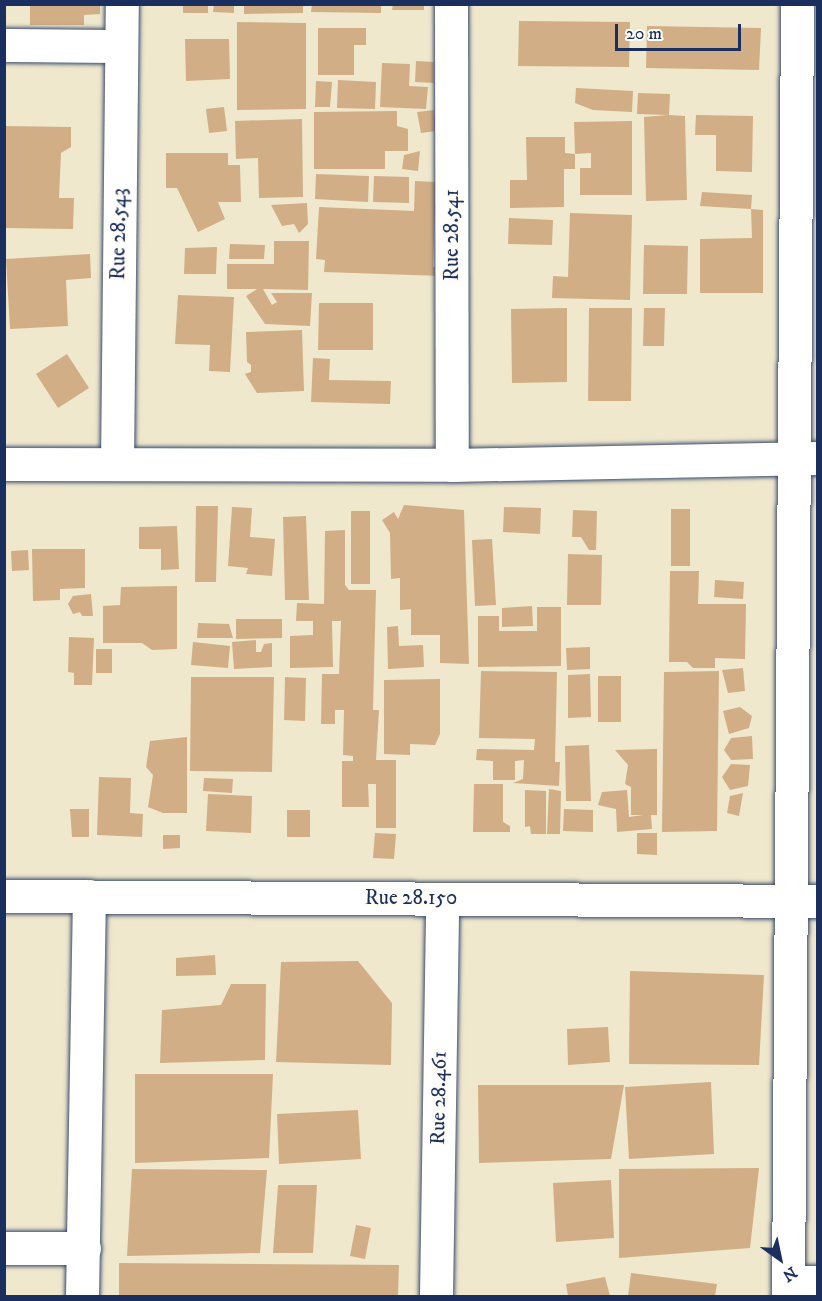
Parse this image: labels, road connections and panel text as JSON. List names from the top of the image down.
{
  "streets": {
    "street": [
      "Rue 28.543",
      "Rue 28.541",
      "Rue 28.150",
      "Rue 28.461"
    ]
  },
  "crossings": [
    ["Rue 28.150", "Rue 28.461"]
  ],
  "scale_bar": "20 m",
  "north": "bottom right"
}
